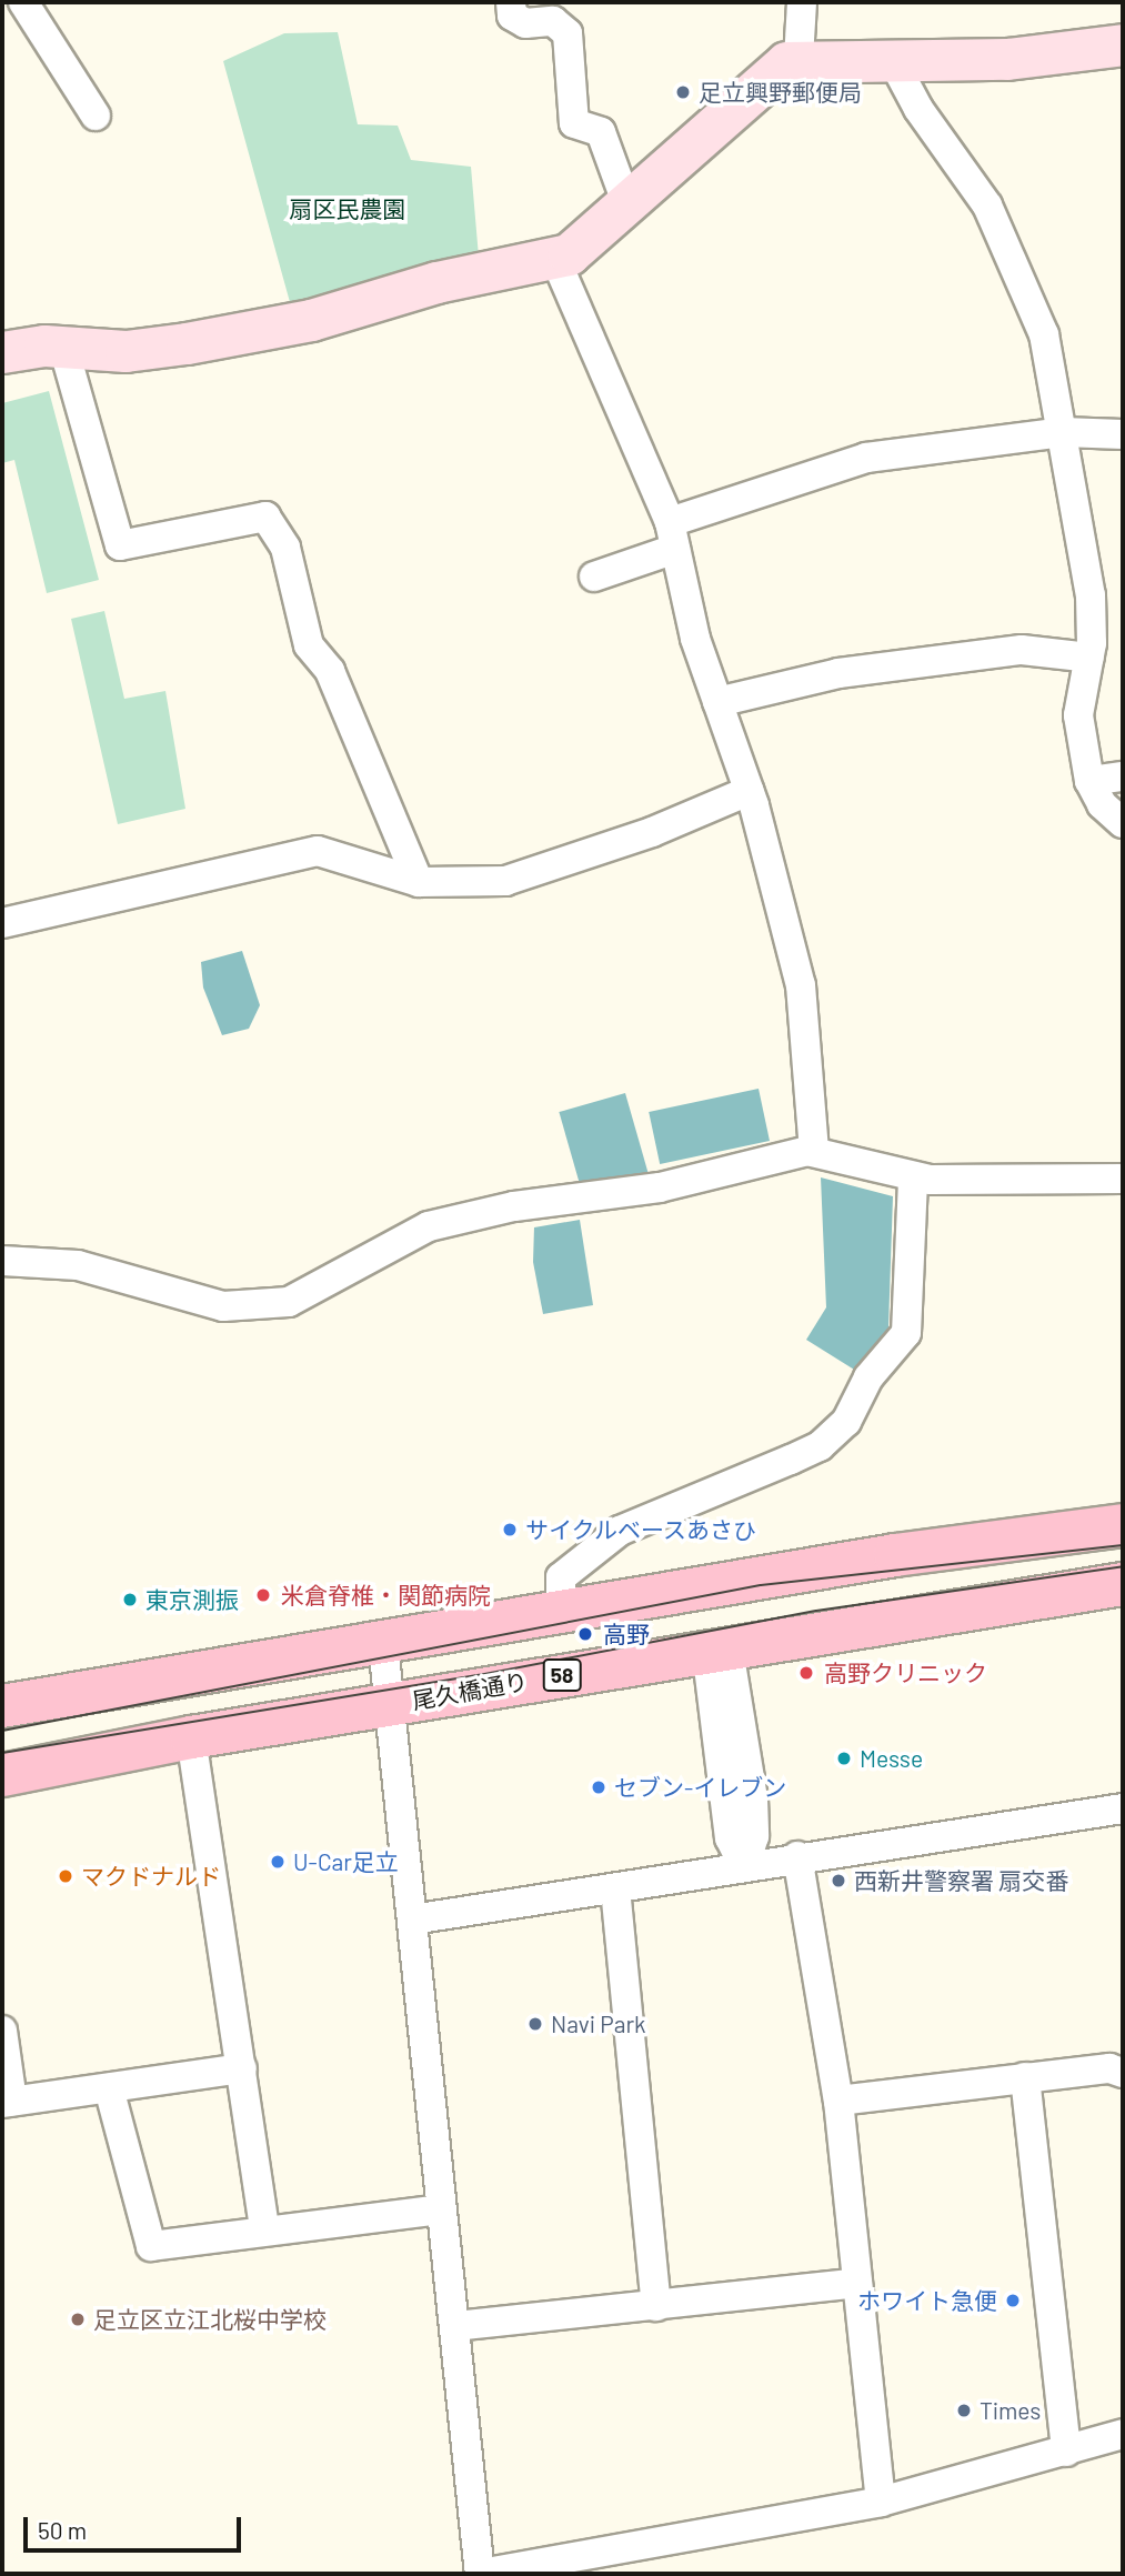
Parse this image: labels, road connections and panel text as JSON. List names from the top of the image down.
{
  "streets": {
    "main road": ["58", "尾久橋通り"]
  },
  "parks": ["扇区民農園"],
  "places": [
    "足立興野郵便局",
    "サイクルベースあさひ",
    "米倉脊椎・関節病院",
    "東京測振",
    "高野",
    "高野クリニック",
    "Messe",
    "セブン-イレブン",
    "U-Car足立",
    "マクドナルド",
    "西新井警察署 扇交番",
    "Navi Park",
    "ホワイト急便",
    "足立区立江北桜中学校",
    "Times"
  ],
  "scale_bar": "50 m"
}
